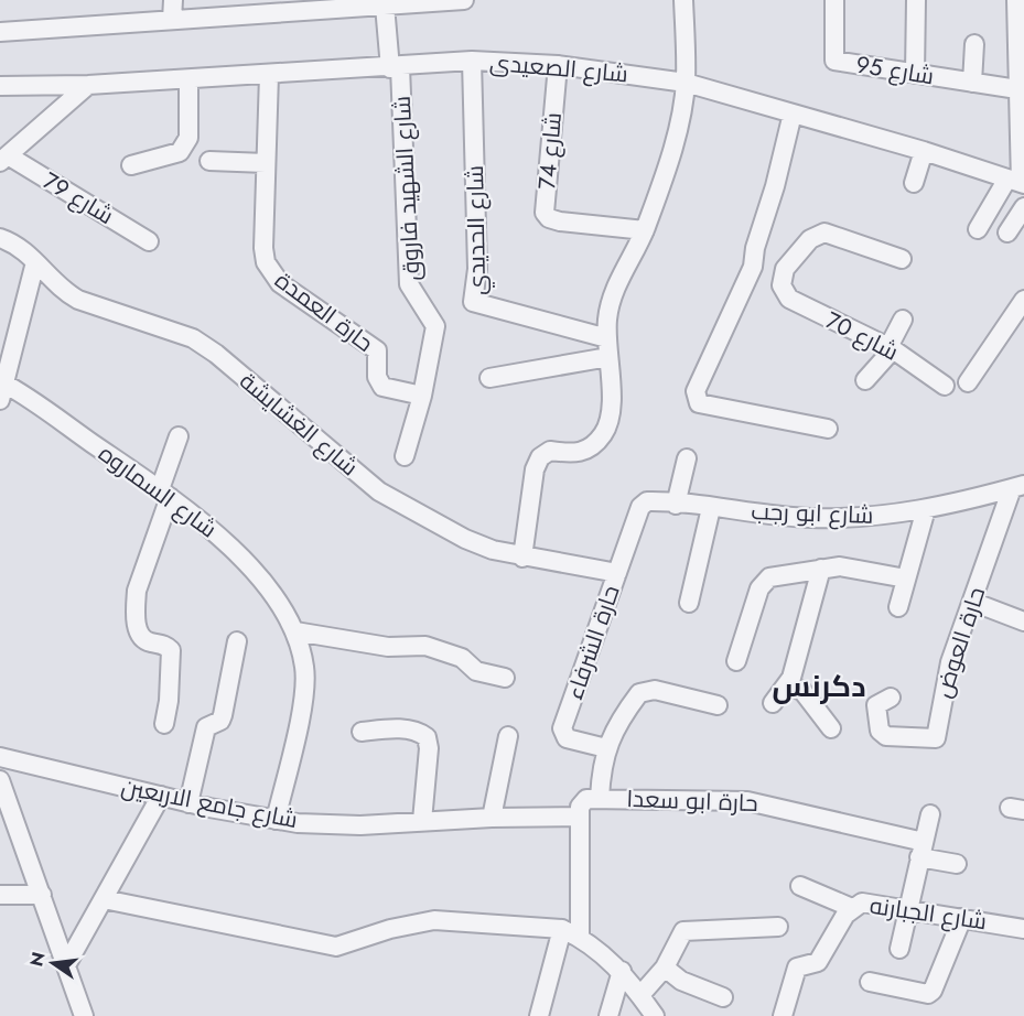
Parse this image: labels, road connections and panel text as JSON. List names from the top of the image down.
{
  "streets": {
    "street": [
      "شارع الصعيدى",
      "شارع 95",
      "شارع 74",
      "شارع الشهيد فاروق",
      "شارع 79",
      "شارع الحديدي",
      "حارة العمدة",
      "شارع 70",
      "شارع الغشايشة",
      "شارع السماروه",
      "شارع ابو رجب",
      "حارة الشرفاء",
      "حارة العوض",
      "حارة ابو سعدا",
      "شارع جامع الاربعين",
      "شارع الجبارنه"
    ]
  },
  "crossings": [
    ["شارع الصعيدى", "شارع 74"],
    ["شارع الصعيدى", "شارع الشهيد فاروق"],
    ["شارع الصعيدى", "شارع الحديدي"],
    ["شارع الصعيدى", "حارة العمدة"],
    ["شارع الشهيد فاروق", "حارة العمدة"],
    ["شارع الغشايشة", "حارة الشرفاء"],
    ["شارع السماروه", "شارع جامع الاربعين"],
    ["شارع ابو رجب", "حارة الشرفاء"],
    ["شارع ابو رجب", "حارة العوض"],
    ["حارة ابو سعدا", "شارع جامع الاربعين"]
  ],
  "districts": ["دكرنس"],
  "north": "left"
}
